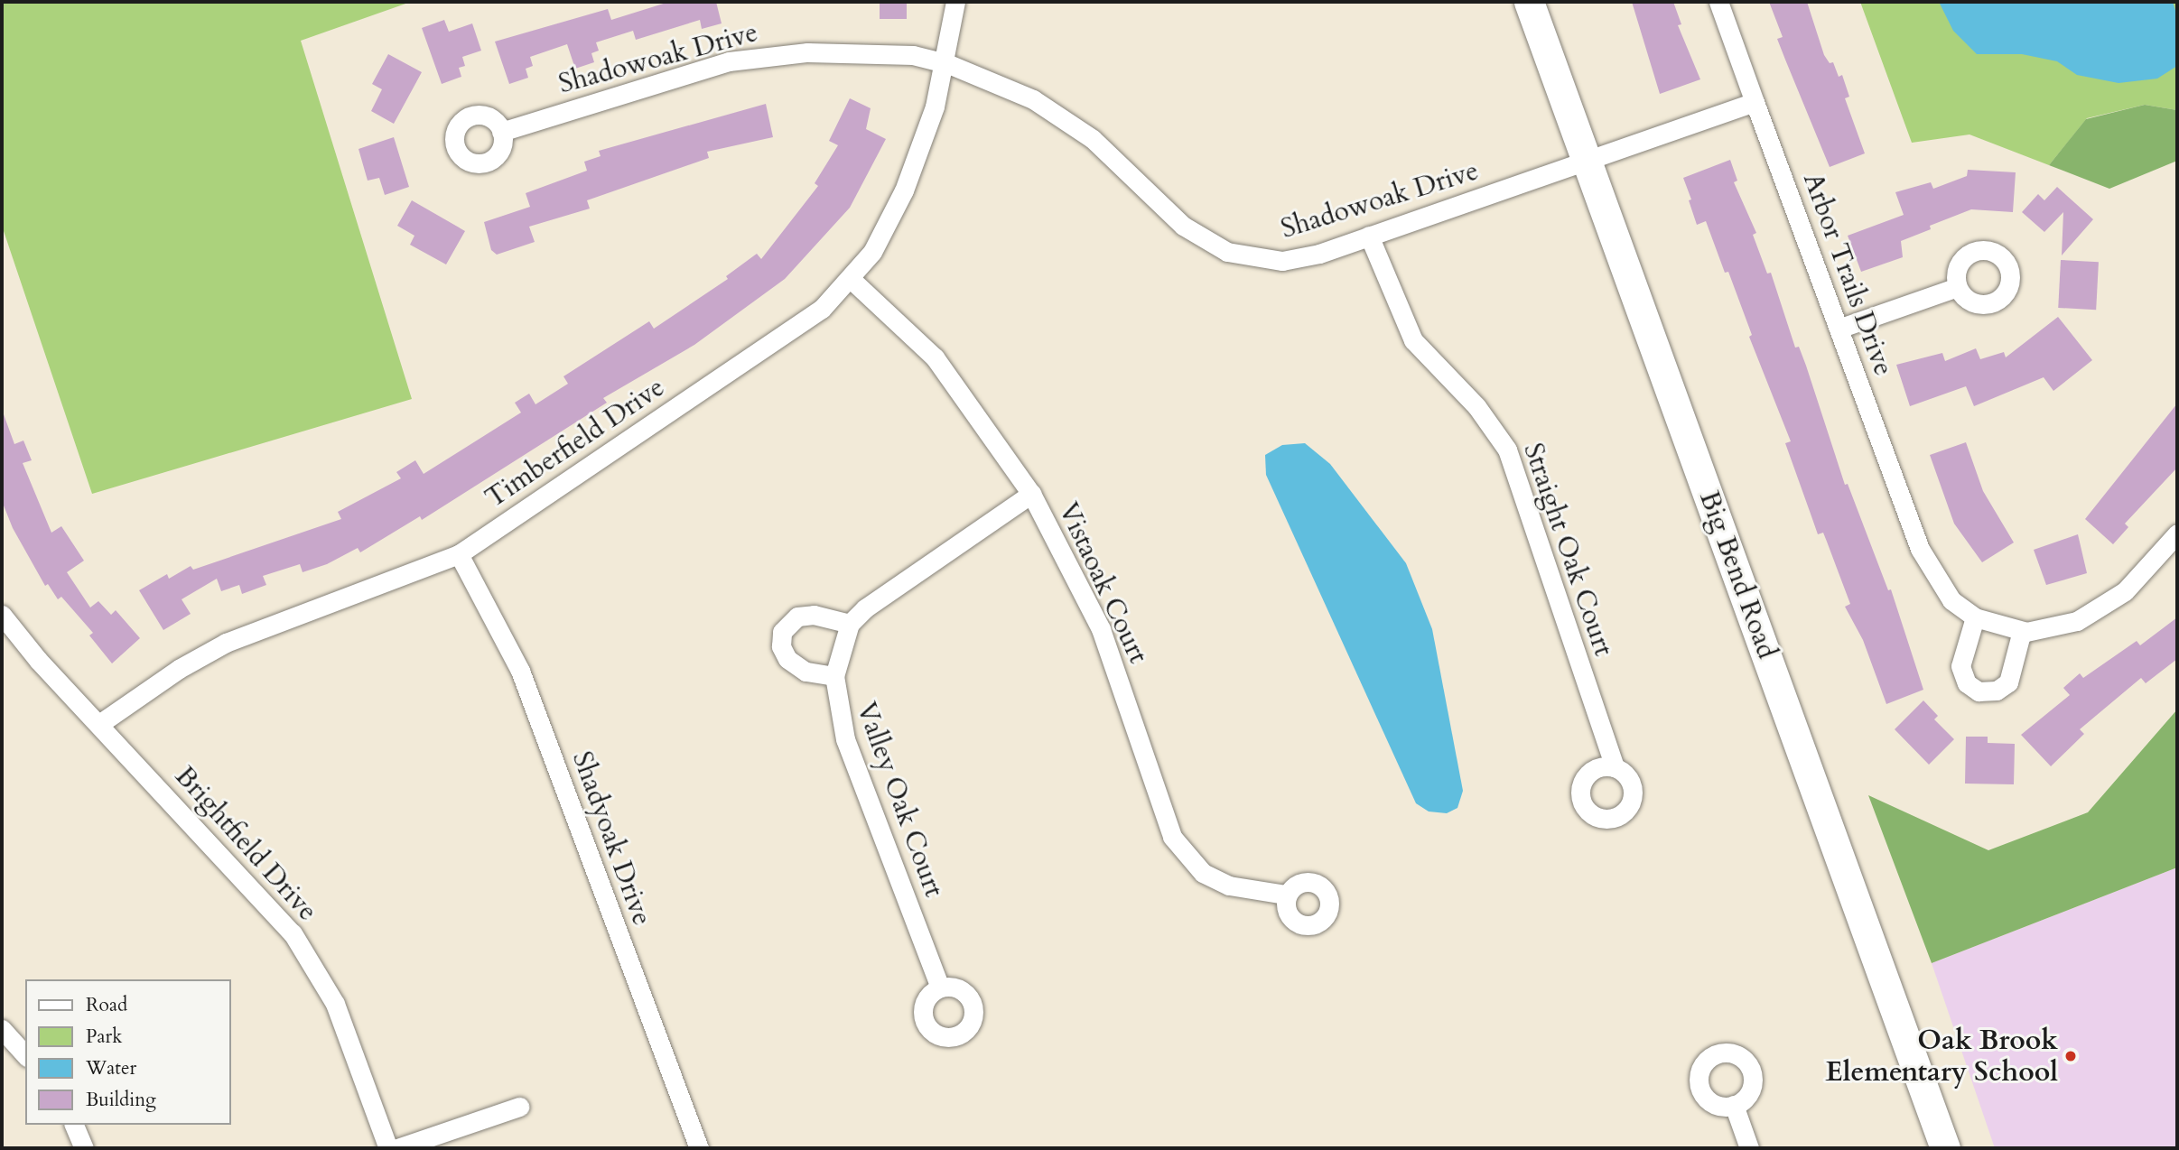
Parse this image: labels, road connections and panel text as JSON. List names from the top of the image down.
{
  "streets": {
    "main road": ["Big Bend Road"],
    "street": [
      "Shadowoak Drive",
      "Arbor Trails Drive",
      "Timberfield Drive",
      "Straight Oak Court",
      "Vistaoak Court",
      "Valley Oak Court",
      "Shadyoak Drive",
      "Brightfield Drive"
    ]
  },
  "crossings": [
    ["Shadowoak Drive", "Timberfield Drive"],
    ["Shadowoak Drive", "Straight Oak Court"],
    ["Shadowoak Drive", "Big Bend Road"],
    ["Timberfield Drive", "Vistaoak Court"],
    ["Timberfield Drive", "Shadyoak Drive"],
    ["Timberfield Drive", "Brightfield Drive"]
  ],
  "places": ["Oak Brook Elementary School"],
  "legend": [
    "Road",
    "Park",
    "Water",
    "Building"
  ]
}
